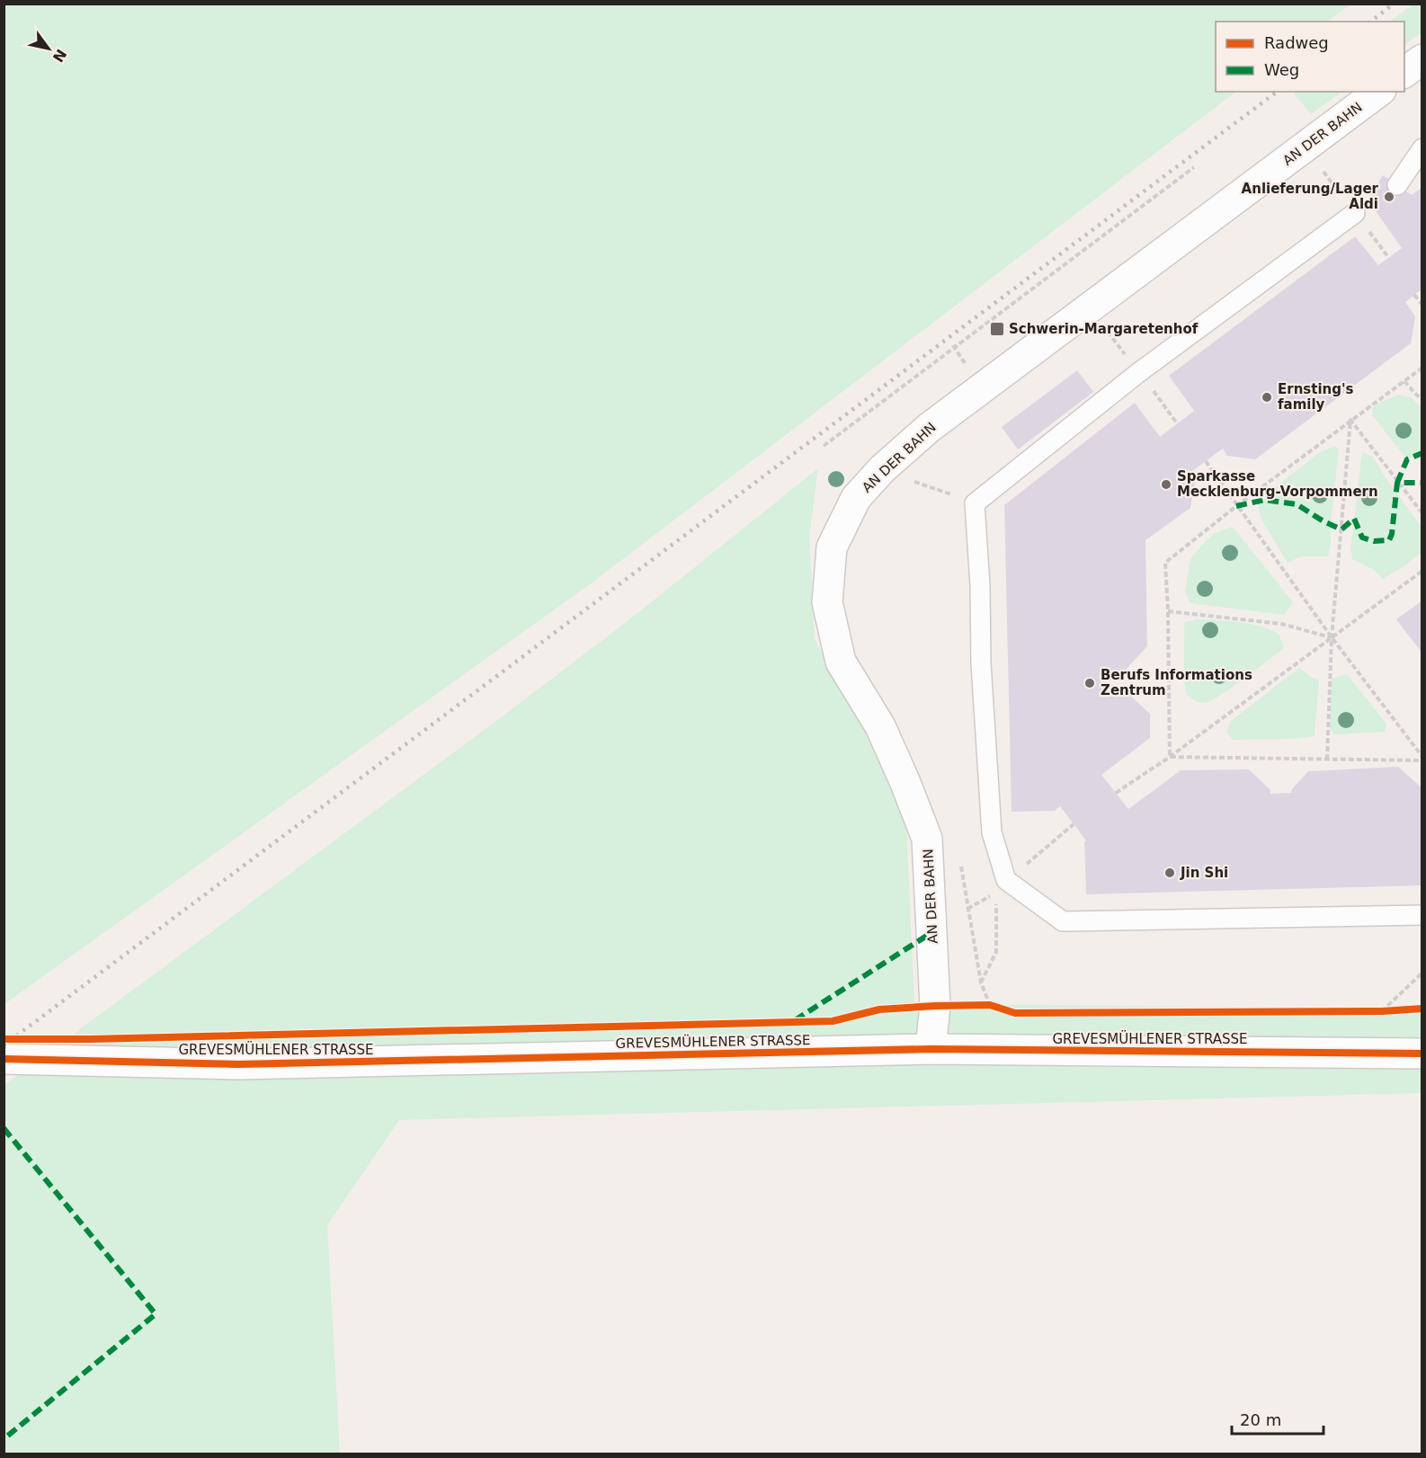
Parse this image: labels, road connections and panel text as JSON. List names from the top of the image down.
{
  "streets": {
    "street": ["AN DER BAHN", "GREVESMÜHLENER STRASSE"]
  },
  "crossings": [
    ["AN DER BAHN", "GREVESMÜHLENER STRASSE"]
  ],
  "places": {
    "other": [
      "Anlieferung/Lager Aldi",
      "Ernsting's family",
      "Sparkasse Mecklenburg-Vorpommern",
      "Berufs Informations Zentrum",
      "Jin Shi"
    ],
    "transit": ["Schwerin-Margaretenhof"]
  },
  "legend": ["Radweg", "Weg"],
  "scale_bar": "20 m",
  "north": "bottom right"
}
